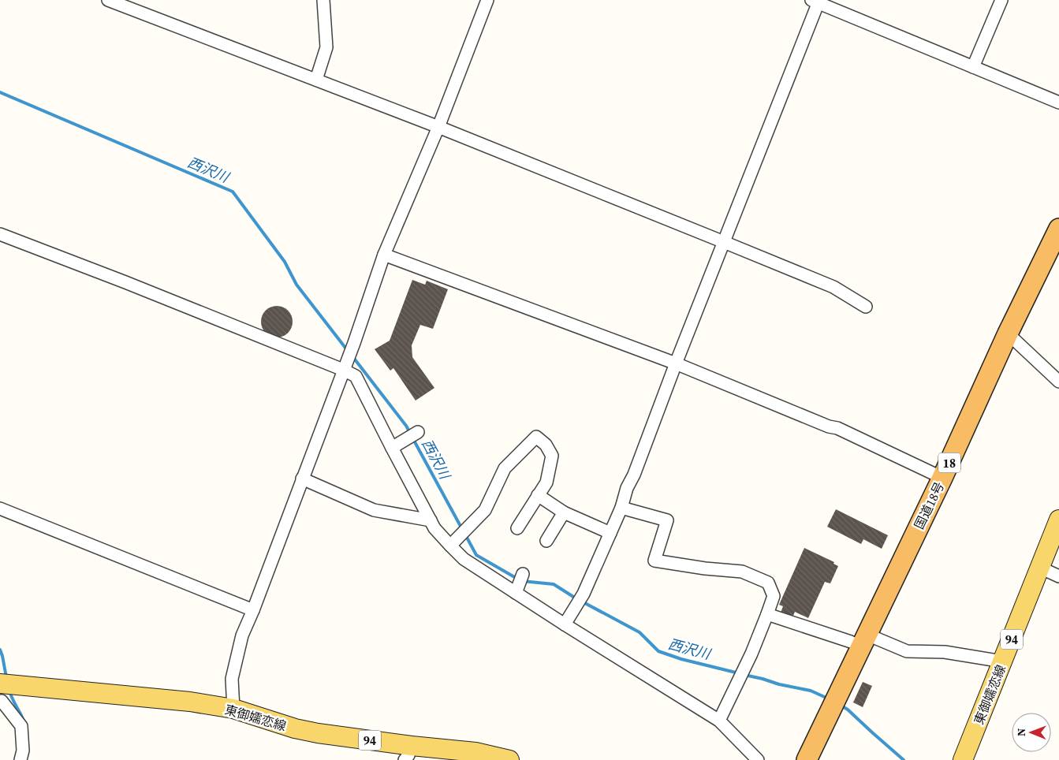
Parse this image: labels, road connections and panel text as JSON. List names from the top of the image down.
{
  "streets": {
    "highway": ["18", "国道18号"],
    "main road": ["94", "東御嬬恋線"]
  },
  "water": ["西沢川"],
  "north": "left"
}
